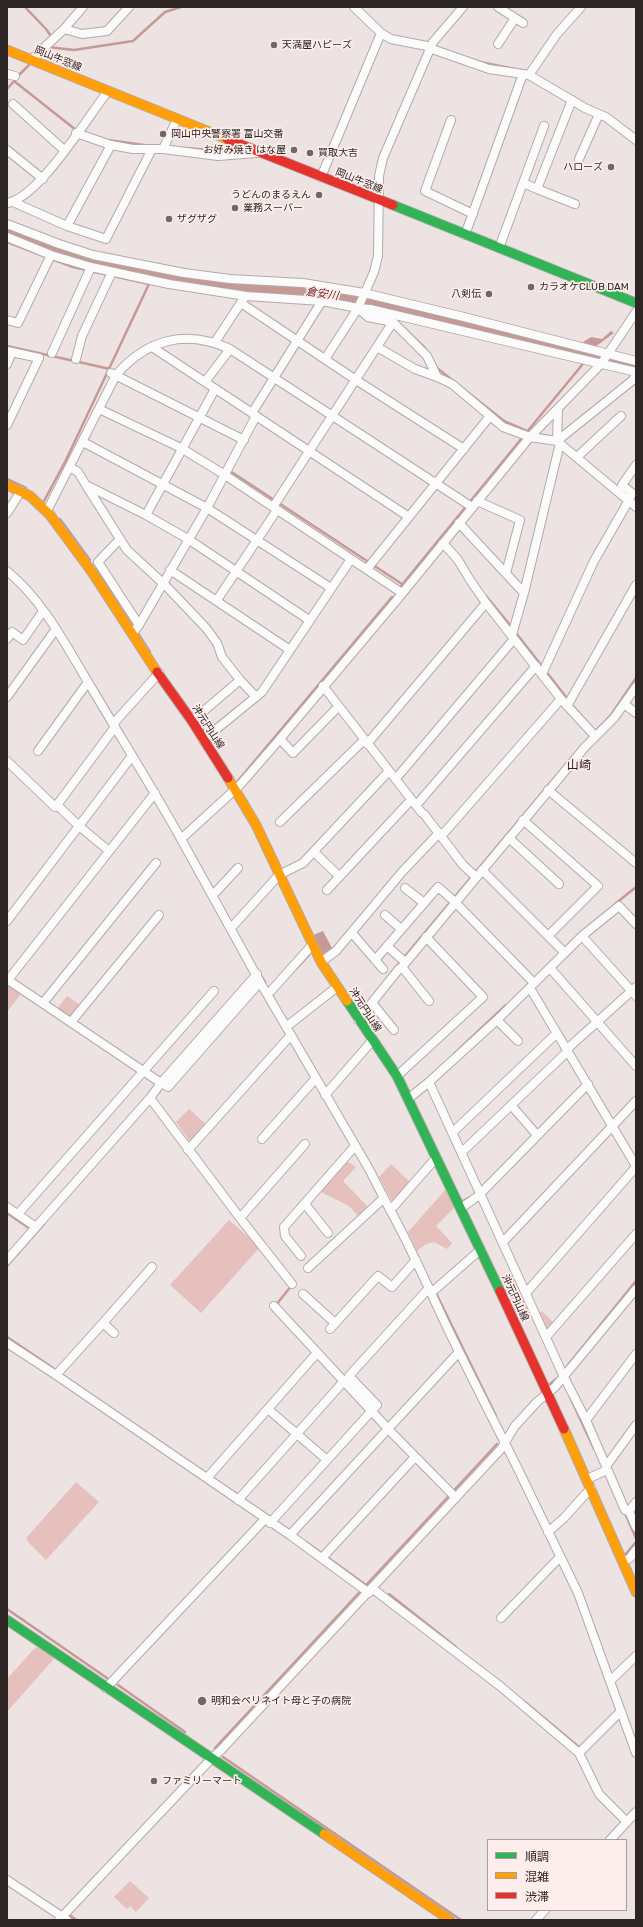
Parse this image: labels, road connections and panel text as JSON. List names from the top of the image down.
{
  "streets": {
    "main road": ["岡山牛窓線", "沖元円山線"]
  },
  "districts": ["山崎"],
  "water": ["倉安川"],
  "places": [
    "天満屋ハピーズ",
    "岡山中央警察署 富山交番",
    "お好み焼き はな屋",
    "買取大吉",
    "ハローズ",
    "うどんのまるえん",
    "業務スーパー",
    "ザグザグ",
    "カラオケCLUB DAM",
    "八剣伝",
    "明和会ペリネイト母と子の病院",
    "ファミリーマート"
  ],
  "legend": ["順調", "混雑", "渋滞"]
}
